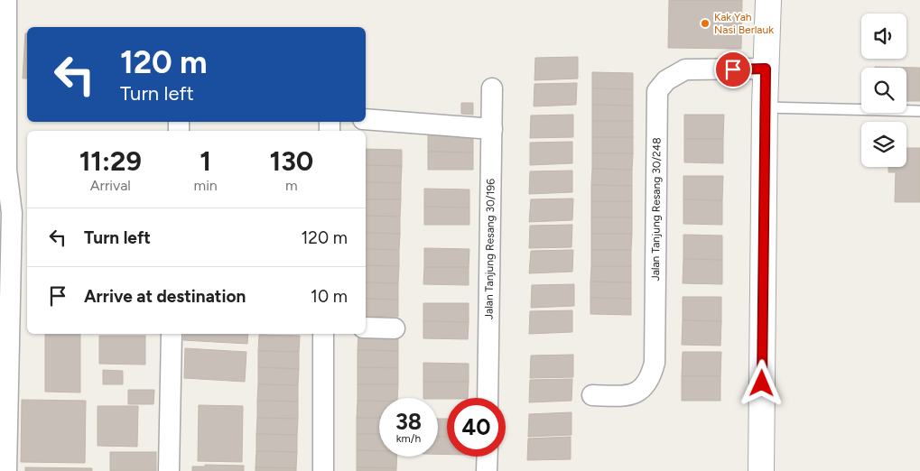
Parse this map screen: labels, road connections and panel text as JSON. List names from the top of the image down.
{
  "streets": {
    "street": ["Jalan Tanjung Resang 30/248", "Jalan Tanjung Resang 30/196"]
  },
  "places": ["Kak Yah Nasi Berlauk"],
  "page": {
    "turn": ["120 m", "Turn left"],
    "eta": [
      "11:29",
      "Arrival",
      "1",
      "min",
      "130",
      "m"
    ],
    "list": [
      {
        "name": "Turn left",
        "value": "120 m"
      },
      {
        "name": "Arrive at destination",
        "value": "10 m"
      }
    ],
    "speed": "38 km/h",
    "limit": "40"
  }
}
